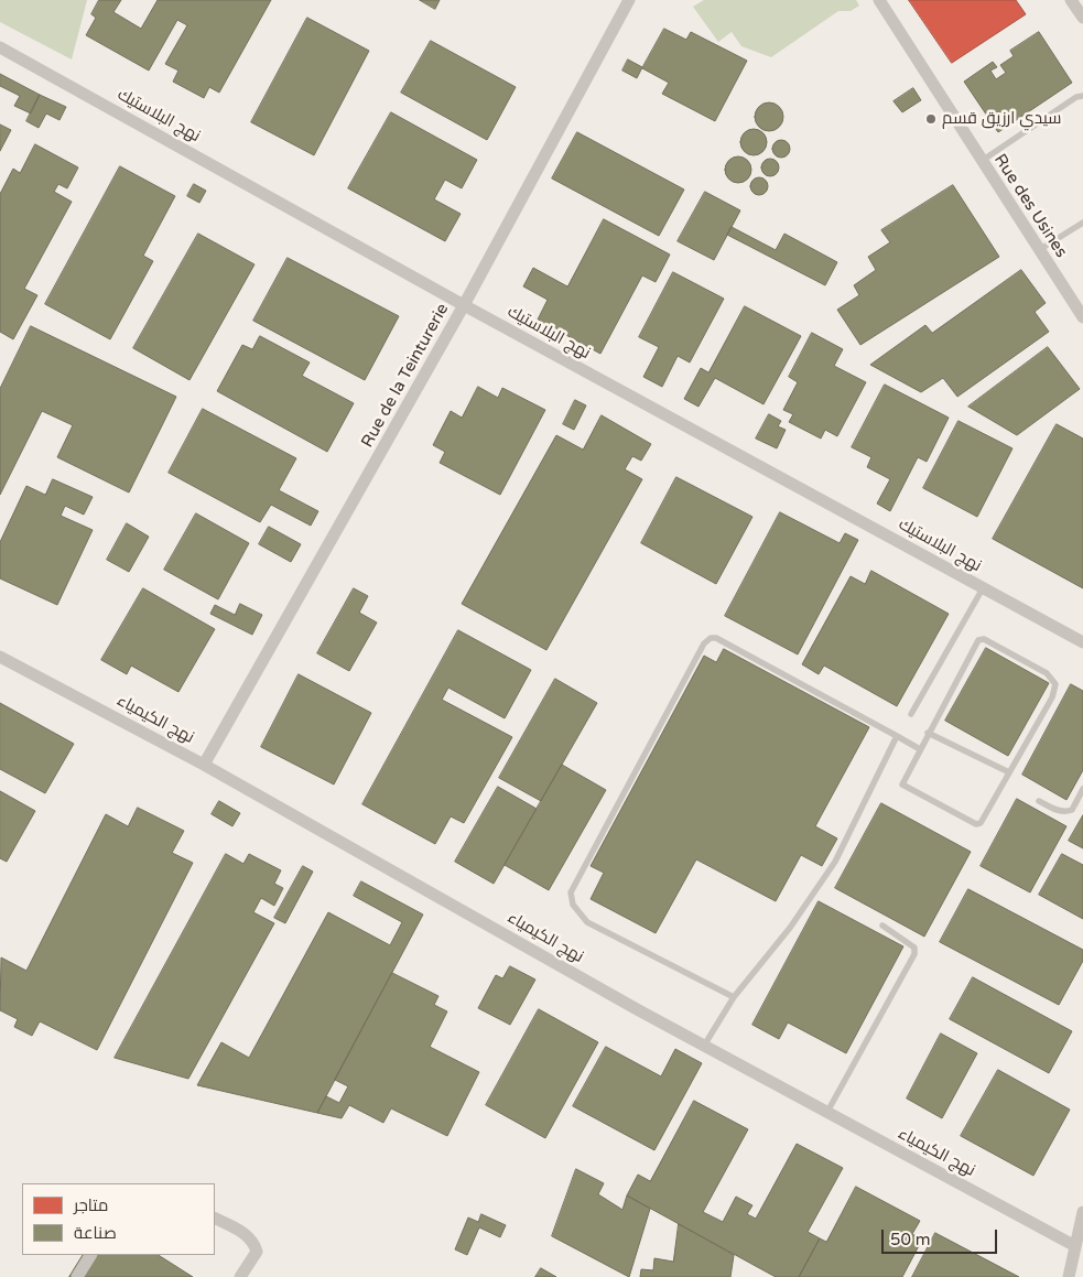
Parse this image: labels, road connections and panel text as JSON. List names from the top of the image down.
{
  "streets": {
    "street": [
      "نهج البلاستيك",
      "Rue des Usines",
      "Rue de la Teinturerie",
      "نهج الكيمياء"
    ]
  },
  "crossings": [
    ["نهج البلاستيك", "Rue de la Teinturerie"],
    ["Rue de la Teinturerie", "نهج الكيمياء"]
  ],
  "places": ["سيدي ارزيق قسم"],
  "legend": ["متاجر", "صناعة"],
  "scale_bar": "50 m"
}
